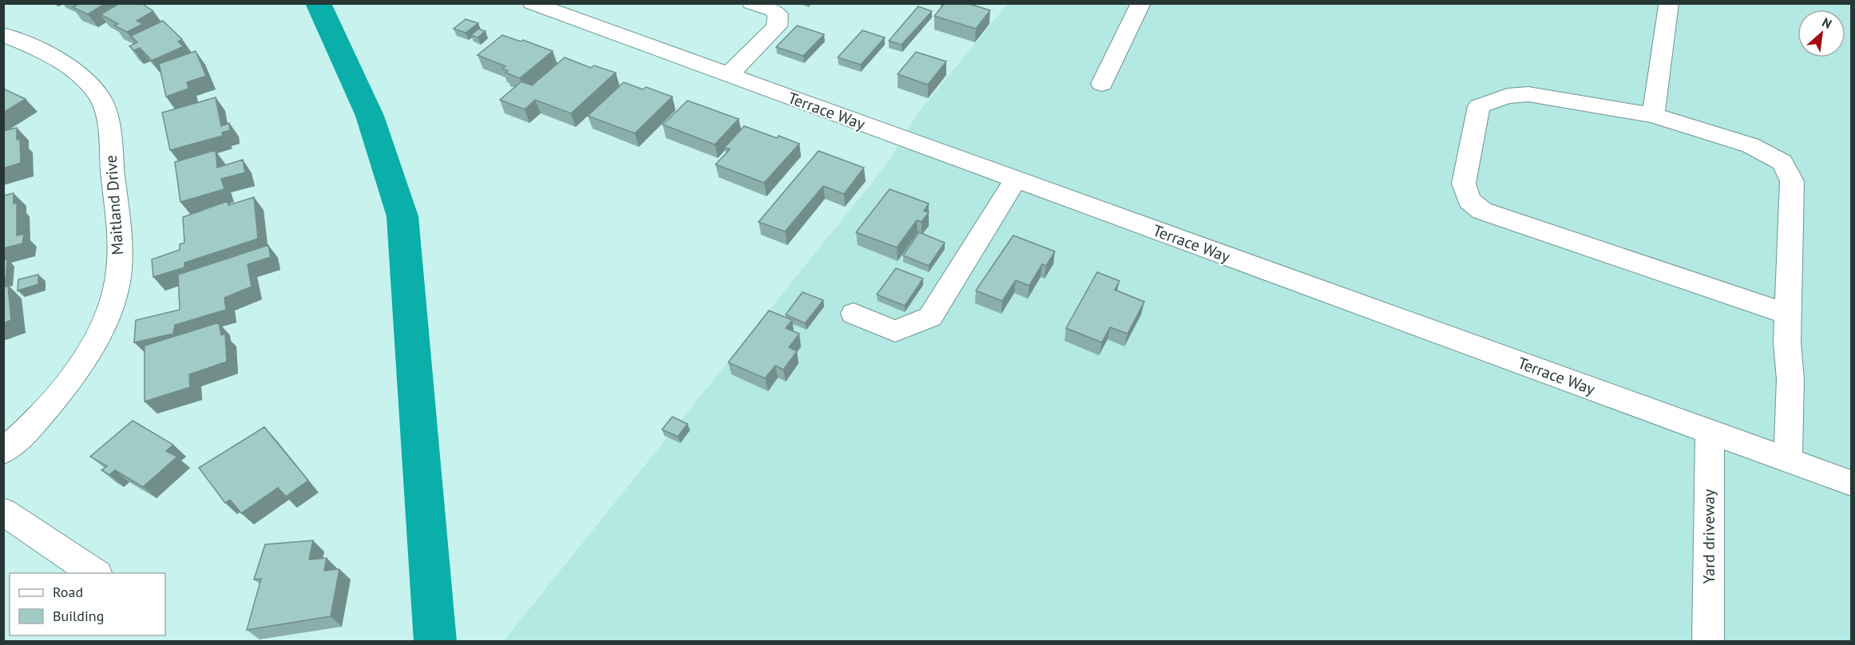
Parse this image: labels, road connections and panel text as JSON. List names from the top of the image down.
{
  "streets": {
    "street": ["Terrace Way", "Maitland Drive", "Yard driveway"]
  },
  "crossings": [
    ["Terrace Way", "Yard driveway"]
  ],
  "legend": ["Road", "Building"],
  "north": "top right"
}
